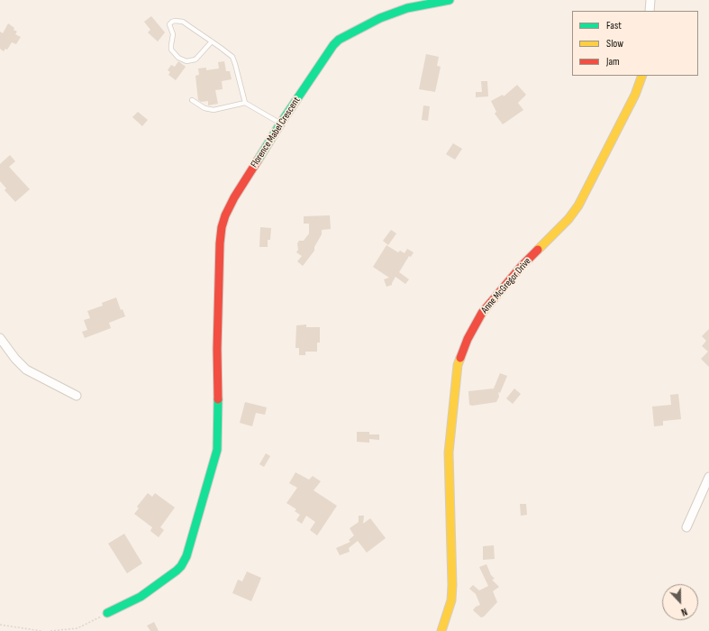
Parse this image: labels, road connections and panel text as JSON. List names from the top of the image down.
{
  "streets": {
    "street": ["Florence Mabel Crescent", "Anne McGregor Drive"]
  },
  "legend": ["Fast", "Slow", "Jam"],
  "north": "bottom"
}
